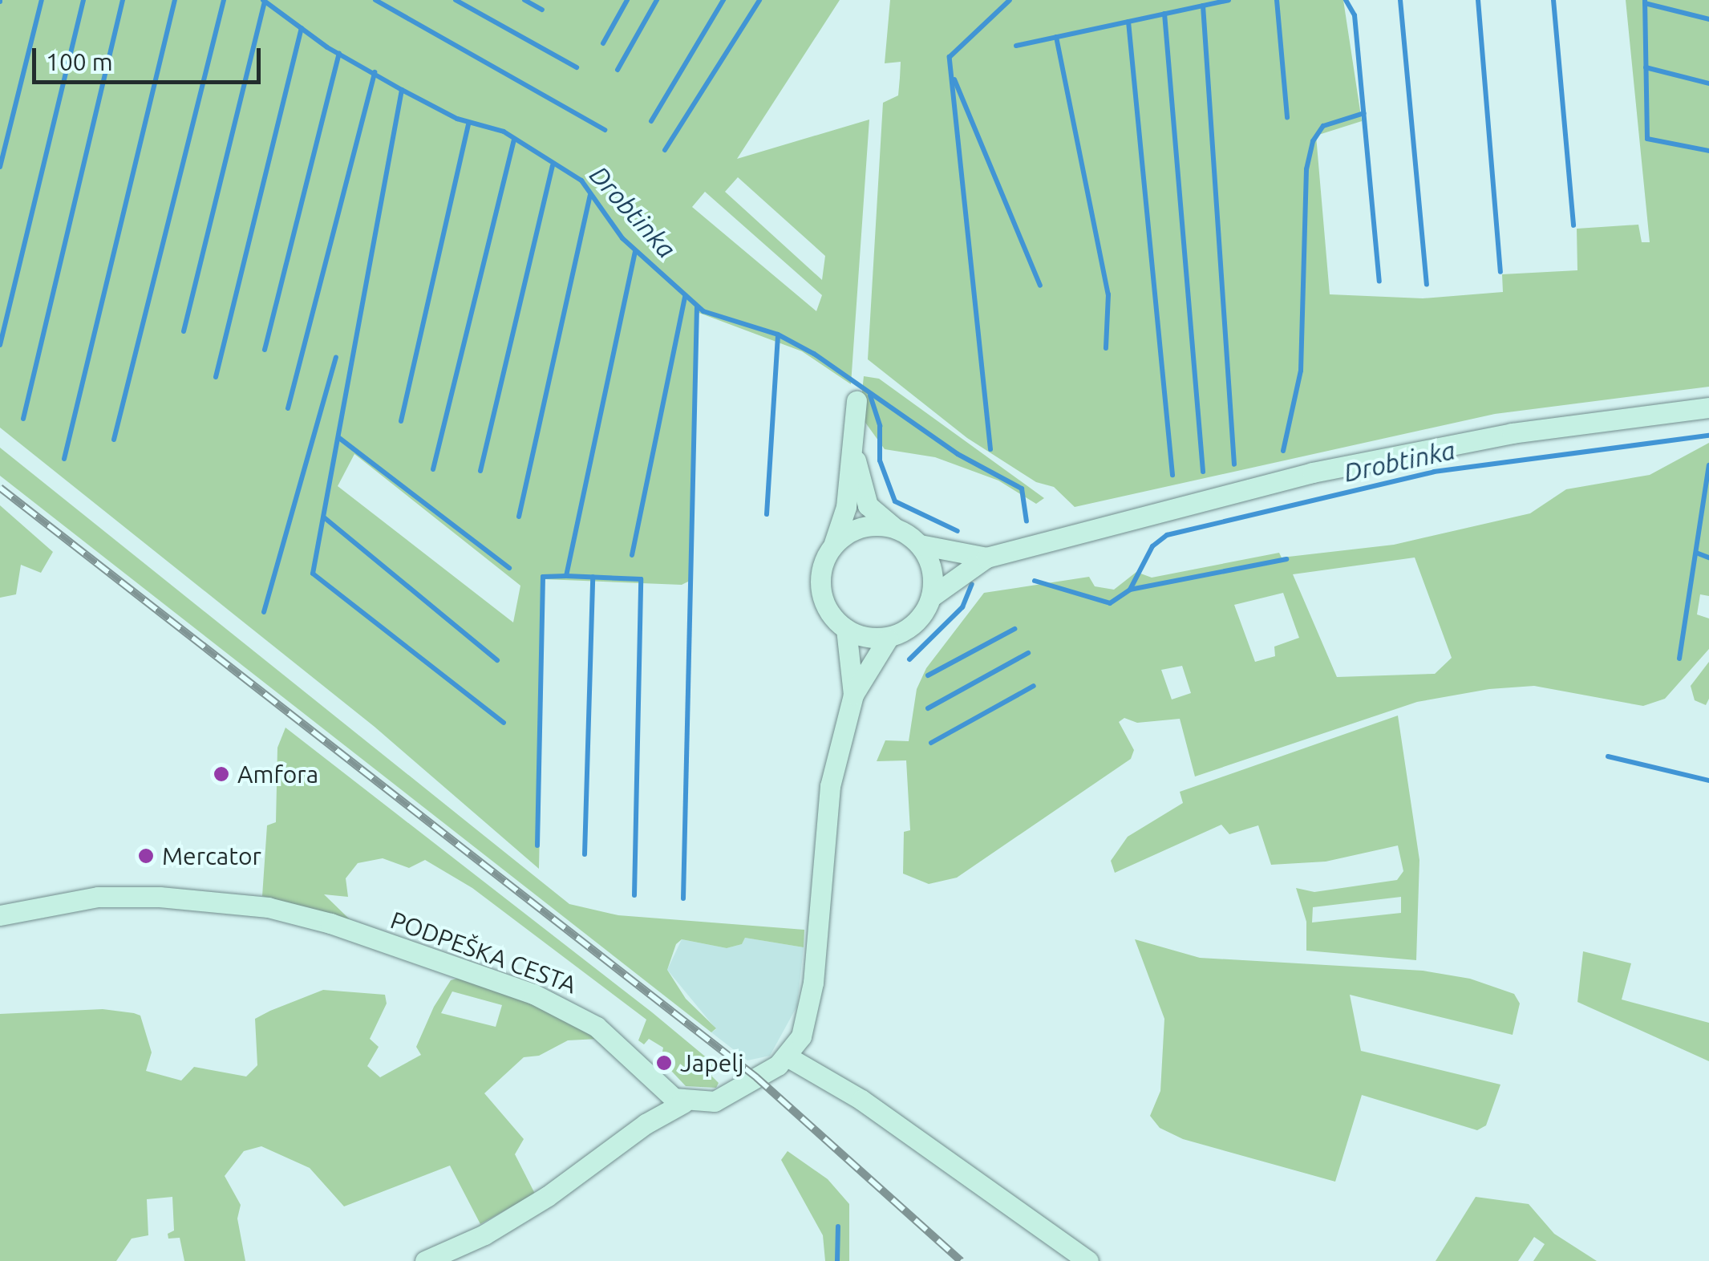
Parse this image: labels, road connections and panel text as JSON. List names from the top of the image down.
{
  "streets": {
    "main road": ["PODPEŠKA CESTA"]
  },
  "water": ["Drobtinka"],
  "places": ["Amfora", "Mercator", "Japelj"],
  "scale_bar": "100 m"
}
